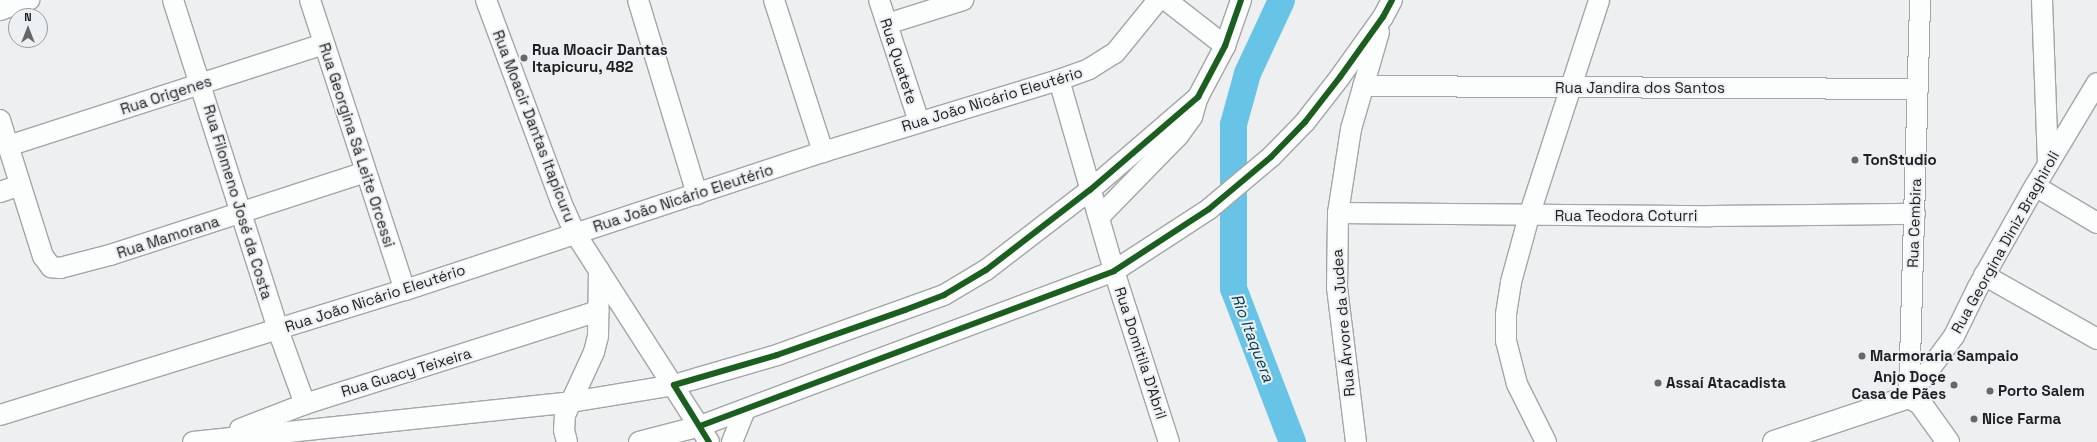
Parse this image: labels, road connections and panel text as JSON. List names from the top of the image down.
{
  "streets": {
    "street": [
      "Rua Quatete",
      "Rua Jandira dos Santos",
      "Rua Origenes",
      "Rua João Nicário Eleutério",
      "Rua Moacir Dantas Itapicuru",
      "Rua Georgina Sá Leite Orcessi",
      "Rua Filomeno José da Costa",
      "Rua Teodora Coturri",
      "Rua Cembira",
      "Rua Mamorana",
      "Rua Georgina Diniz Braghiroli",
      "Rua Árvore da Judea",
      "Rua Domitila D'Abril",
      "Rua Guacy Teixeira"
    ]
  },
  "crossings": [
    ["Rua Quatete", "Rua João Nicário Eleutério"],
    ["Rua Jandira dos Santos", "Rua Cembira"],
    ["Rua Jandira dos Santos", "Rua Árvore da Judea"],
    ["Rua Origenes", "Rua Georgina Sá Leite Orcessi"],
    ["Rua Origenes", "Rua Filomeno José da Costa"],
    ["Rua João Nicário Eleutério", "Rua Moacir Dantas Itapicuru"],
    ["Rua João Nicário Eleutério", "Rua Georgina Sá Leite Orcessi"],
    ["Rua João Nicário Eleutério", "Rua Filomeno José da Costa"],
    ["Rua João Nicário Eleutério", "Rua Domitila D'Abril"],
    ["Rua Georgina Sá Leite Orcessi", "Rua Mamorana"],
    ["Rua Filomeno José da Costa", "Rua Mamorana"],
    ["Rua Filomeno José da Costa", "Rua Guacy Teixeira"],
    ["Rua Teodora Coturri", "Rua Cembira"],
    ["Rua Teodora Coturri", "Rua Árvore da Judea"],
    ["Rua Cembira", "Rua Georgina Diniz Braghiroli"]
  ],
  "water": ["Rio Itaquera"],
  "places": [
    "Rua Moacir Dantas Itapicuru, 482",
    "TonStudio",
    "Marmoraria Sampaio",
    "Assaí Atacadista",
    "Anjo Doçe Casa de Pães",
    "Porto Salem",
    "Nice Farma"
  ],
  "north": "top"
}
